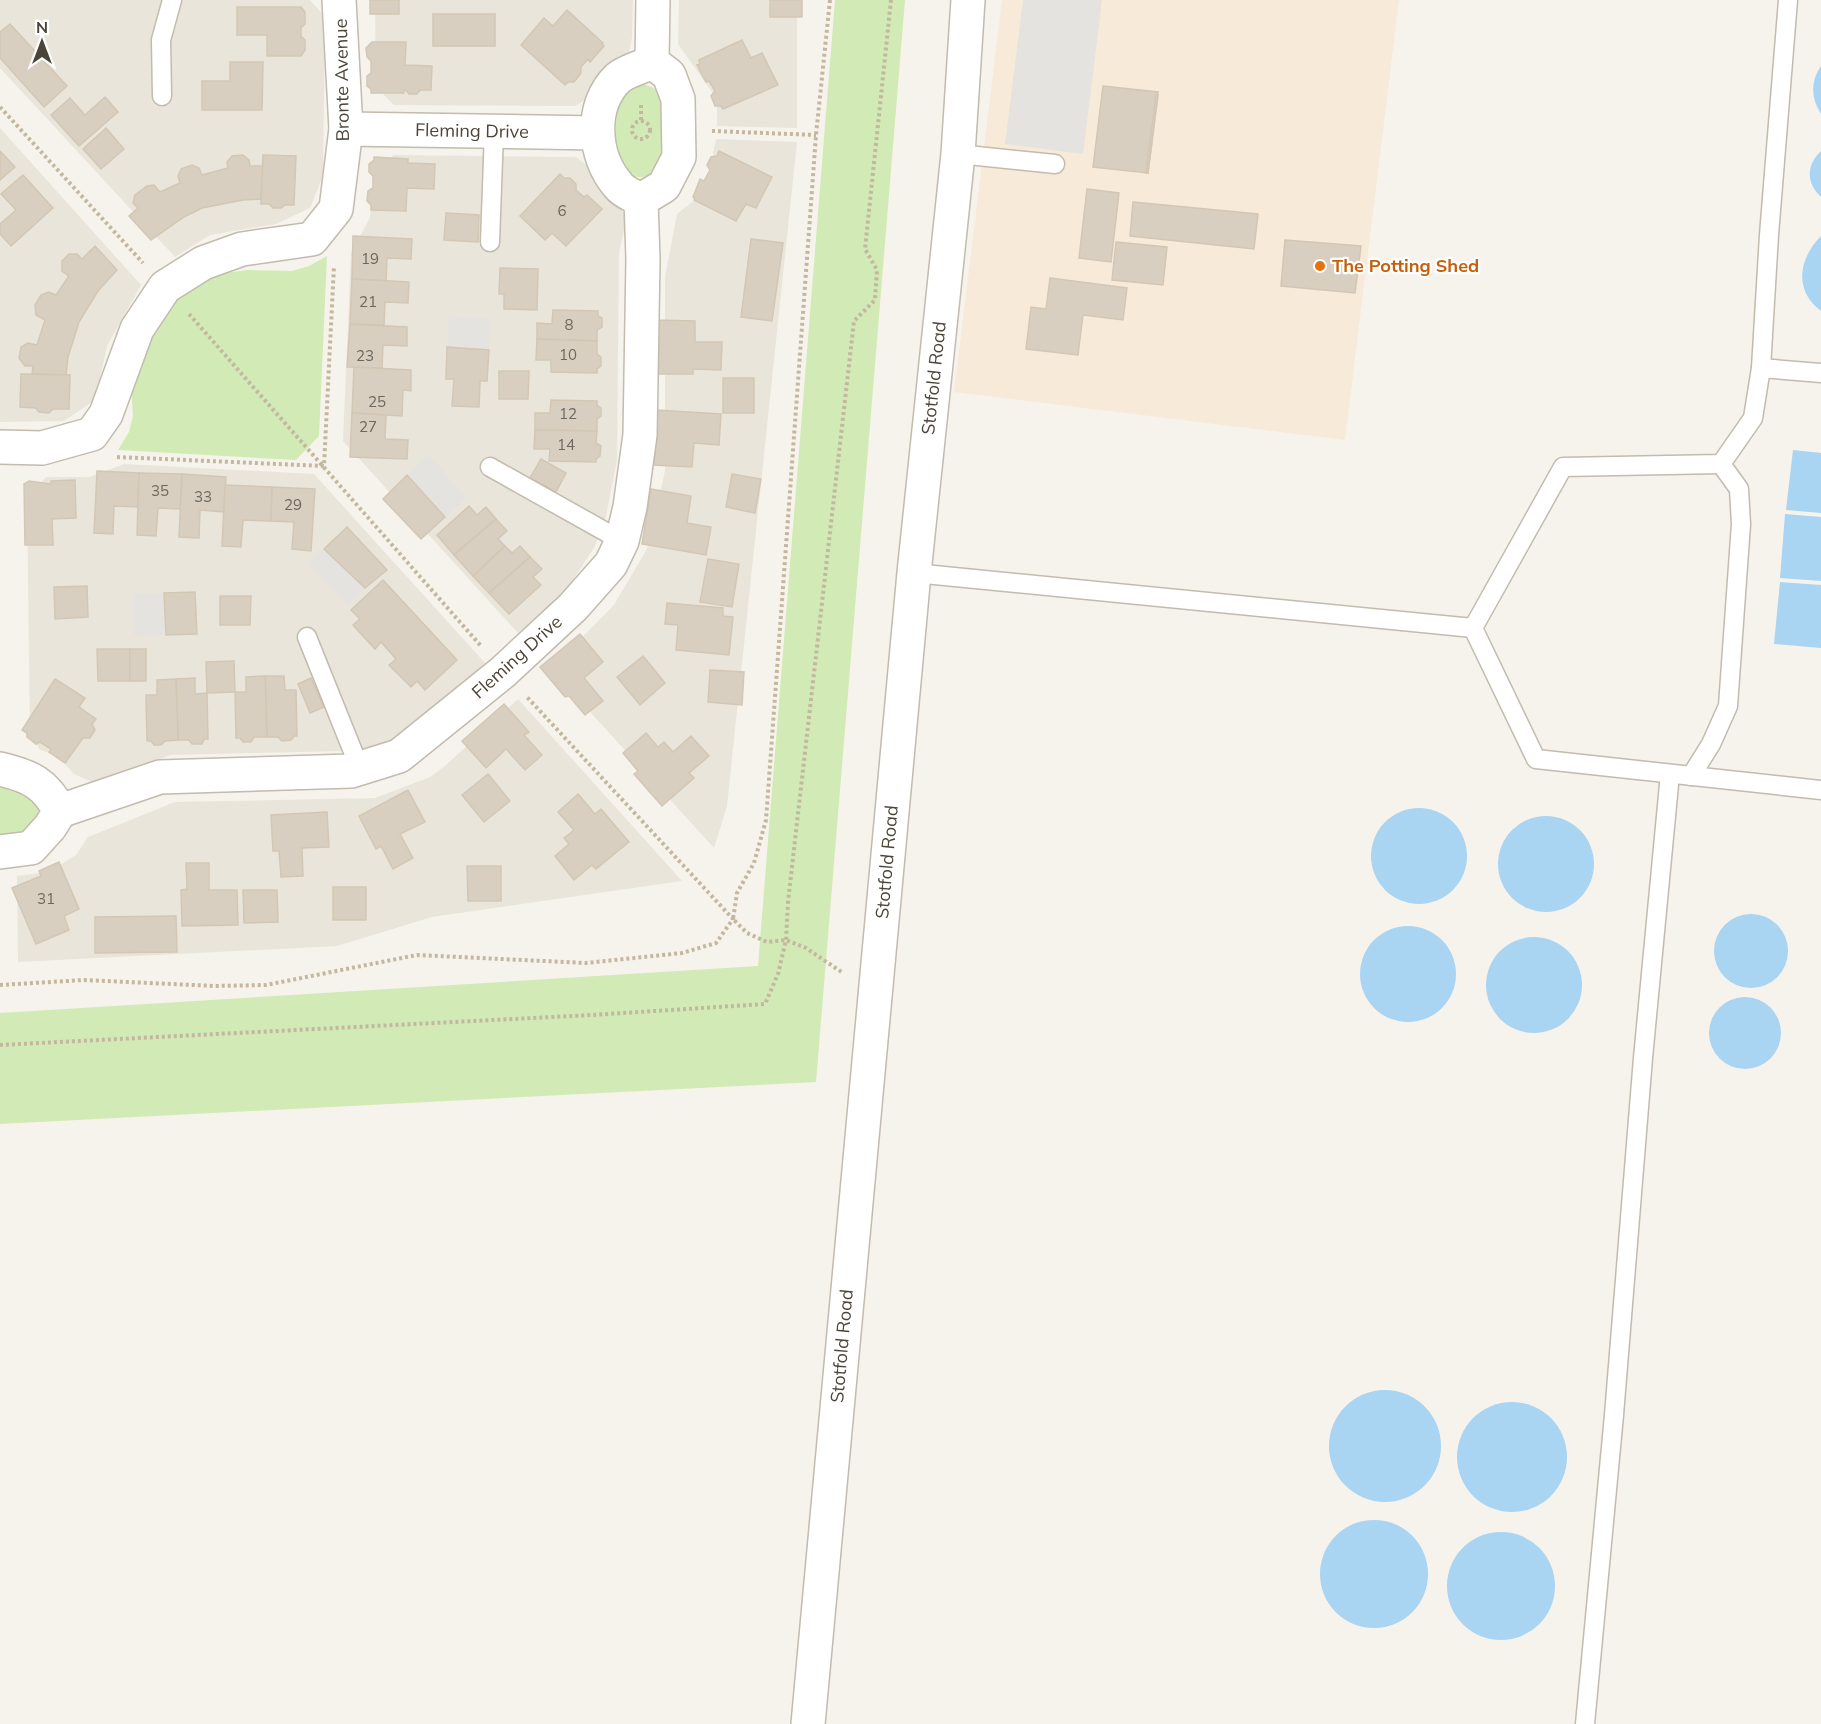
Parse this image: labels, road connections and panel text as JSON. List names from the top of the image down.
{
  "streets": {
    "street": ["Bronte Avenue", "Fleming Drive", "Stotfold Road"]
  },
  "crossings": [
    ["Bronte Avenue", "Fleming Drive"]
  ],
  "places": ["The Potting Shed"],
  "house_numbers": [
    "6",
    "19",
    "21",
    "8",
    "10",
    "23",
    "25",
    "12",
    "27",
    "14",
    "35",
    "33",
    "29",
    "31"
  ],
  "north": "top"
}
